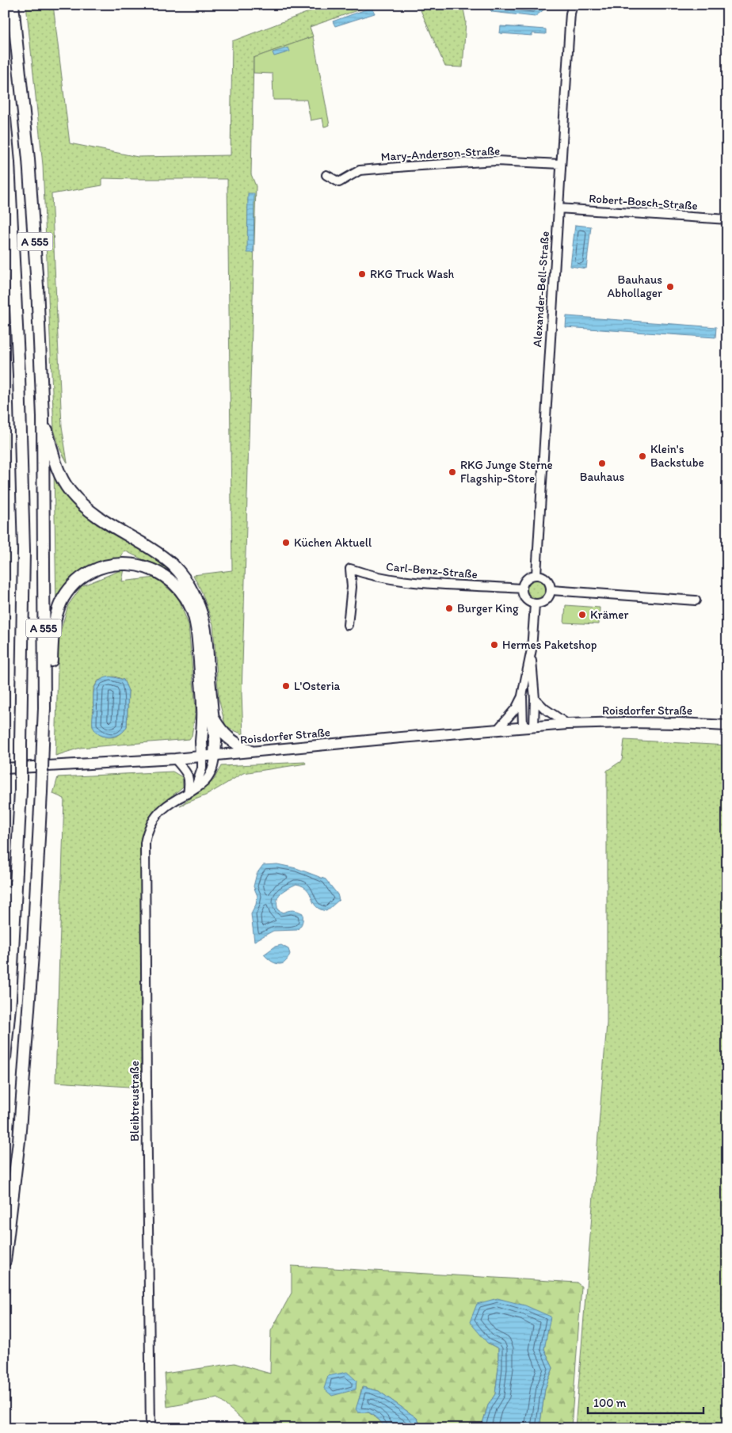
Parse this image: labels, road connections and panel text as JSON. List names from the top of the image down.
{
  "streets": {
    "highway": ["A 555"],
    "main road": ["Roisdorfer Straße"],
    "street": [
      "Mary-Anderson-Straße",
      "Robert-Bosch-Straße",
      "Alexander-Bell-Straße",
      "Carl-Benz-Straße",
      "Bleibtreustraße"
    ]
  },
  "crossings": [
    ["Mary-Anderson-Straße", "Alexander-Bell-Straße"],
    ["Robert-Bosch-Straße", "Alexander-Bell-Straße"],
    ["Alexander-Bell-Straße", "Carl-Benz-Straße"],
    ["Roisdorfer Straße", "Bleibtreustraße"]
  ],
  "places": [
    "RKG Truck Wash",
    "Bauhaus Abhollager",
    "Klein's Backstube",
    "Bauhaus",
    "RKG Junge Sterne Flagship-Store",
    "Küchen Aktuell",
    "Burger King",
    "Krämer",
    "Hermes Paketshop",
    "L'Osteria"
  ],
  "scale_bar": "100 m"
}
